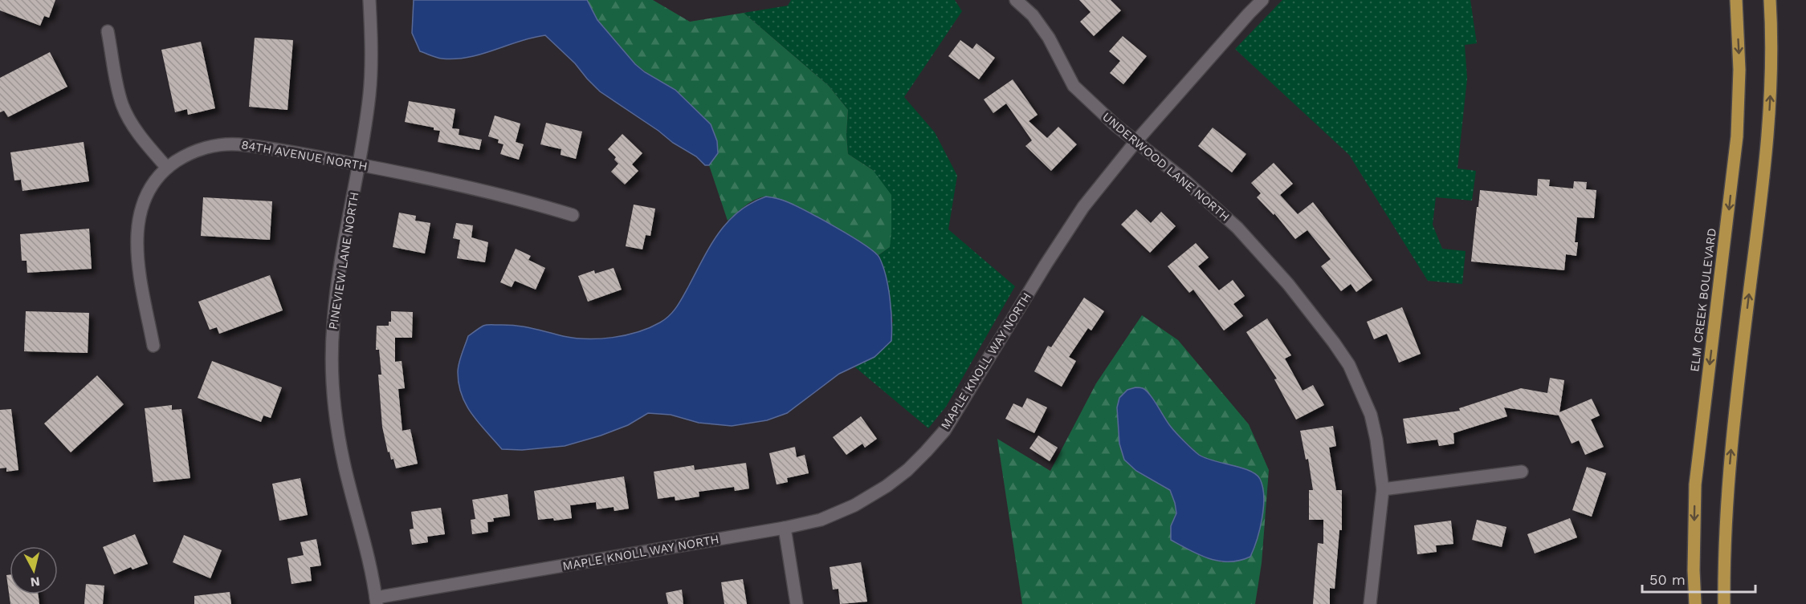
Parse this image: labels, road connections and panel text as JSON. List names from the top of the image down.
{
  "streets": {
    "main road": ["ELM CREEK BOULEVARD"],
    "street": [
      "84TH AVENUE NORTH",
      "UNDERWOOD LANE NORTH",
      "PINEVIEW LANE NORTH",
      "MAPLE KNOLL WAY NORTH"
    ]
  },
  "crossings": [
    ["84TH AVENUE NORTH", "PINEVIEW LANE NORTH"],
    ["UNDERWOOD LANE NORTH", "MAPLE KNOLL WAY NORTH"],
    ["PINEVIEW LANE NORTH", "MAPLE KNOLL WAY NORTH"]
  ],
  "scale_bar": "50 m",
  "north": "bottom"
}
